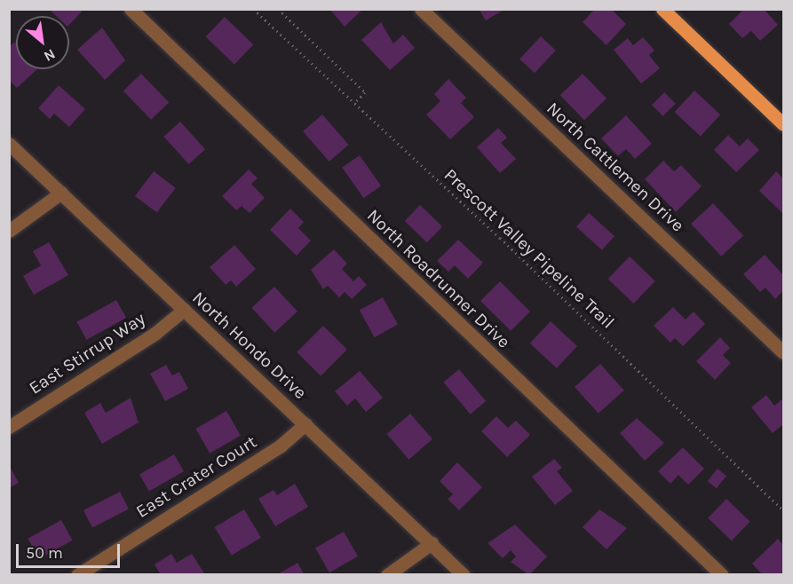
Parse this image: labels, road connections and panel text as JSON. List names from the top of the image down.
{
  "streets": {
    "street": [
      "North Cattlemen Drive",
      "North Roadrunner Drive",
      "North Hondo Drive",
      "East Stirrup Way",
      "East Crater Court"
    ],
    "path": ["Prescott Valley Pipeline Trail"]
  },
  "crossings": [
    ["North Hondo Drive", "East Stirrup Way"],
    ["North Hondo Drive", "East Crater Court"]
  ],
  "scale_bar": "50 m",
  "north": "bottom right"
}
